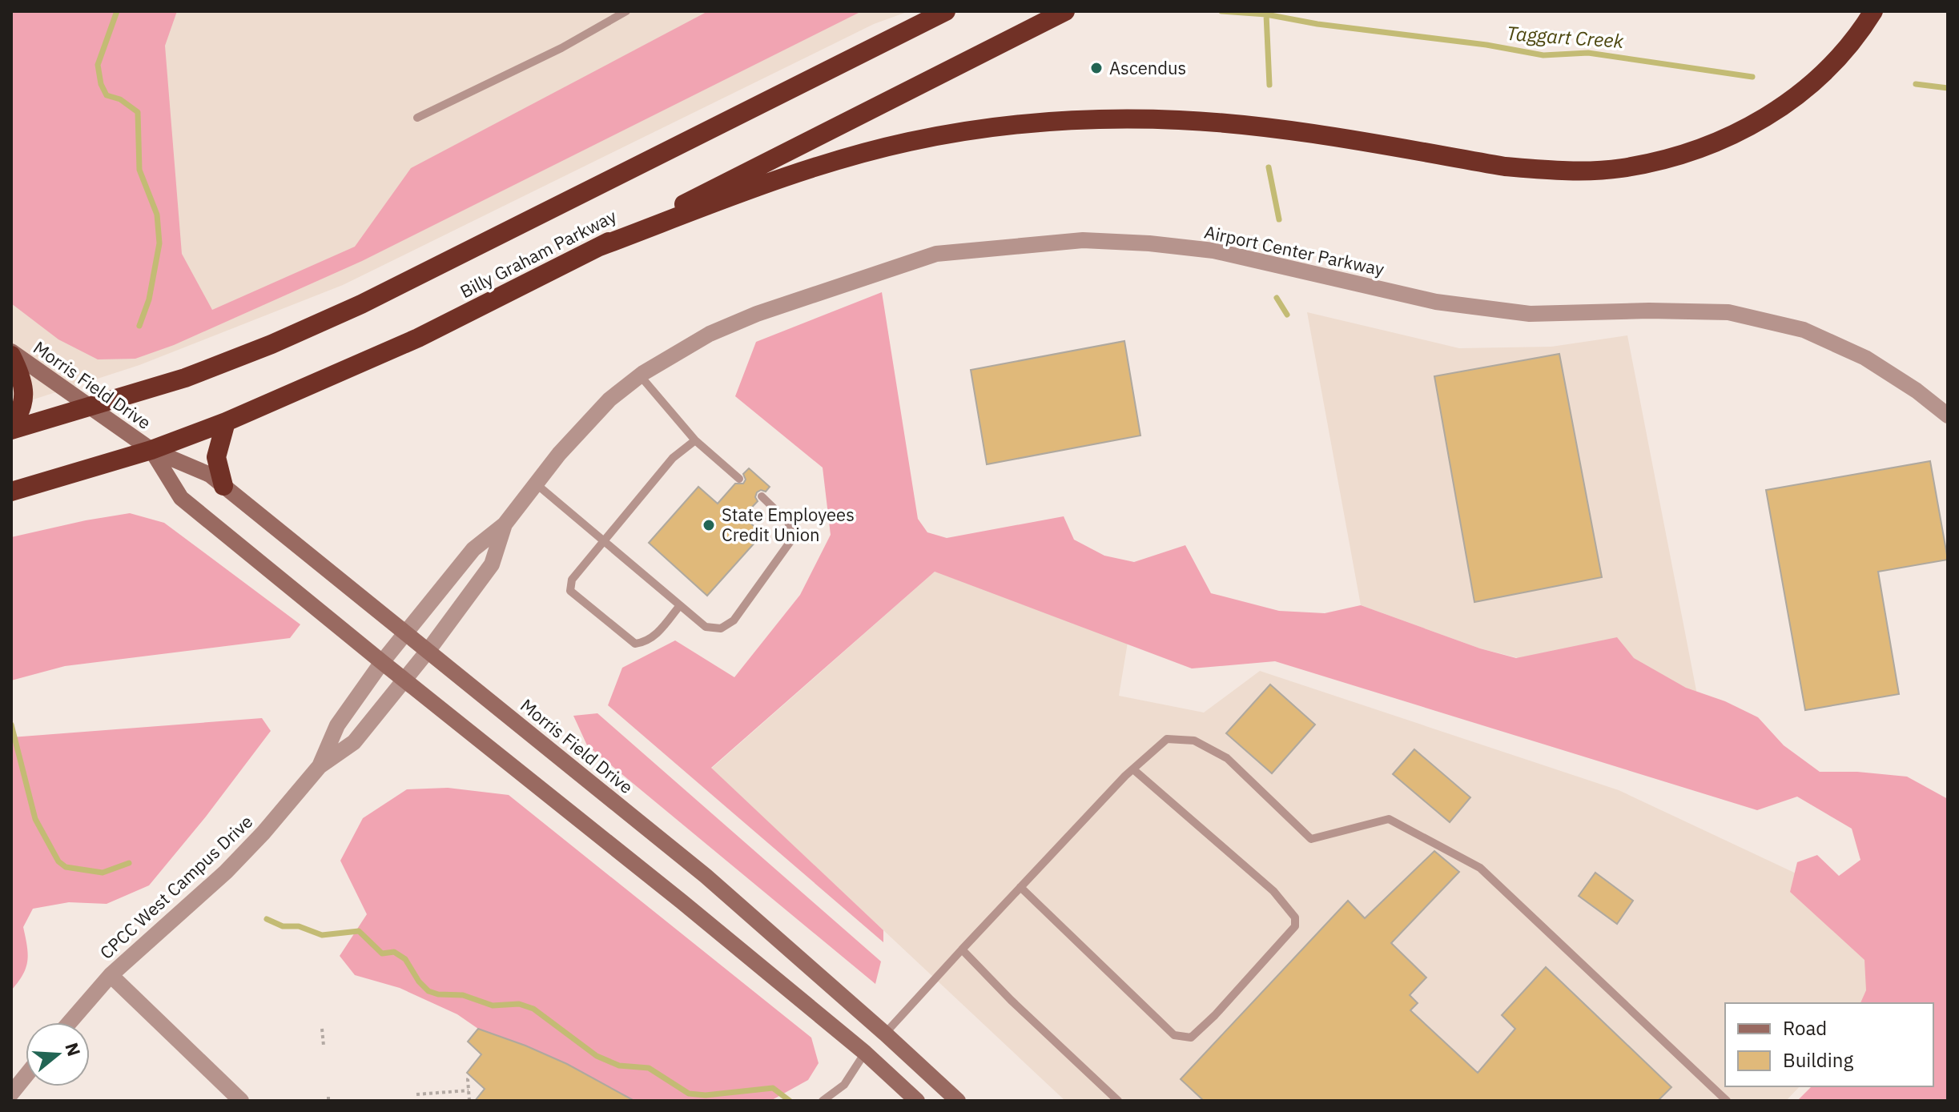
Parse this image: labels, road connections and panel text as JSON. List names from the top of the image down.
{
  "streets": {
    "highway": ["Billy Graham Parkway"],
    "street": ["Airport Center Parkway", "Morris Field Drive", "CPCC West Campus Drive"]
  },
  "crossings": [
    ["Airport Center Parkway", "Morris Field Drive"],
    ["Airport Center Parkway", "CPCC West Campus Drive"],
    ["Billy Graham Parkway", "Morris Field Drive"],
    ["Morris Field Drive", "CPCC West Campus Drive"]
  ],
  "water": ["Taggart Creek"],
  "places": ["Ascendus", "State Employees Credit Union"],
  "legend": ["Road", "Building"],
  "north": "right"
}
